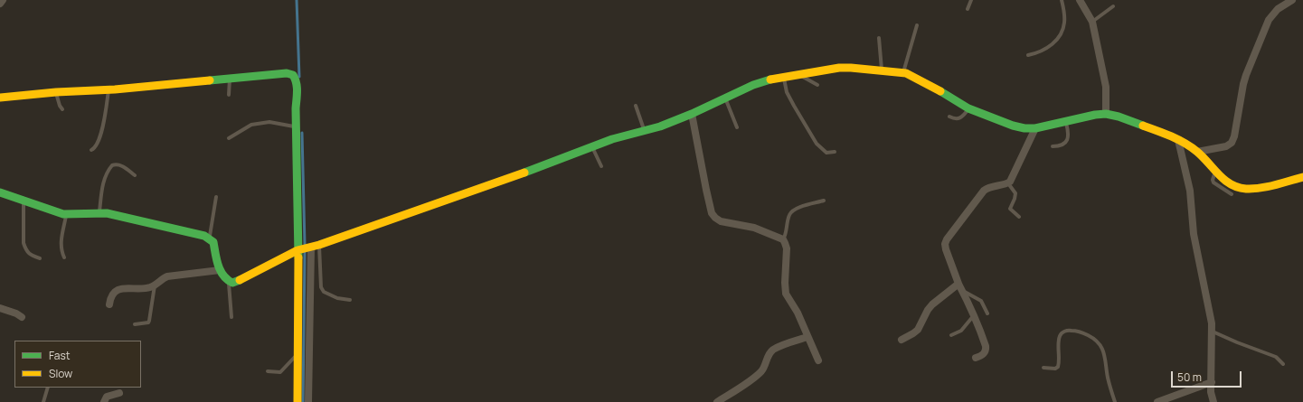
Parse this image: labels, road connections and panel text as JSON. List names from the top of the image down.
{
  "legend": ["Fast", "Slow"],
  "scale_bar": "50 m"
}
